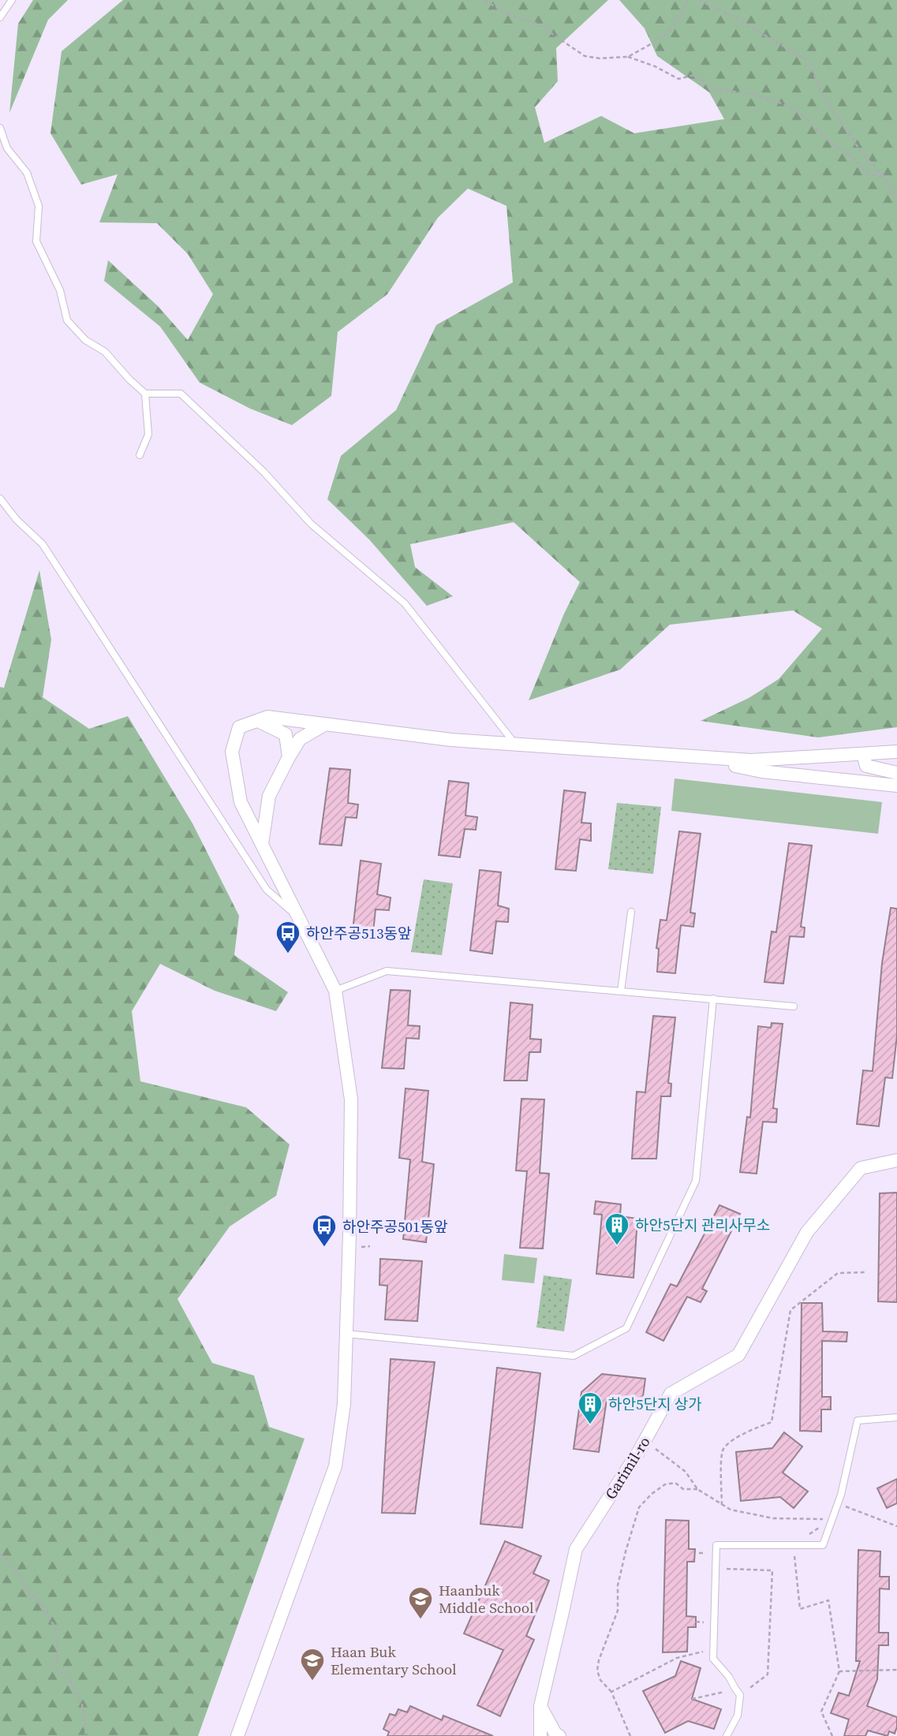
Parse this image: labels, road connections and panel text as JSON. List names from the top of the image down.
{
  "streets": {
    "street": ["Garimil-ro"]
  },
  "places": {
    "bus stop": ["하안주공513동앞", "하안주공501동앞"],
    "building": ["하안5단지 관리사무소", "하안5단지 상가"],
    "school or university": ["Haanbuk Middle School", "Haan Buk Elementary School"]
  }
}
